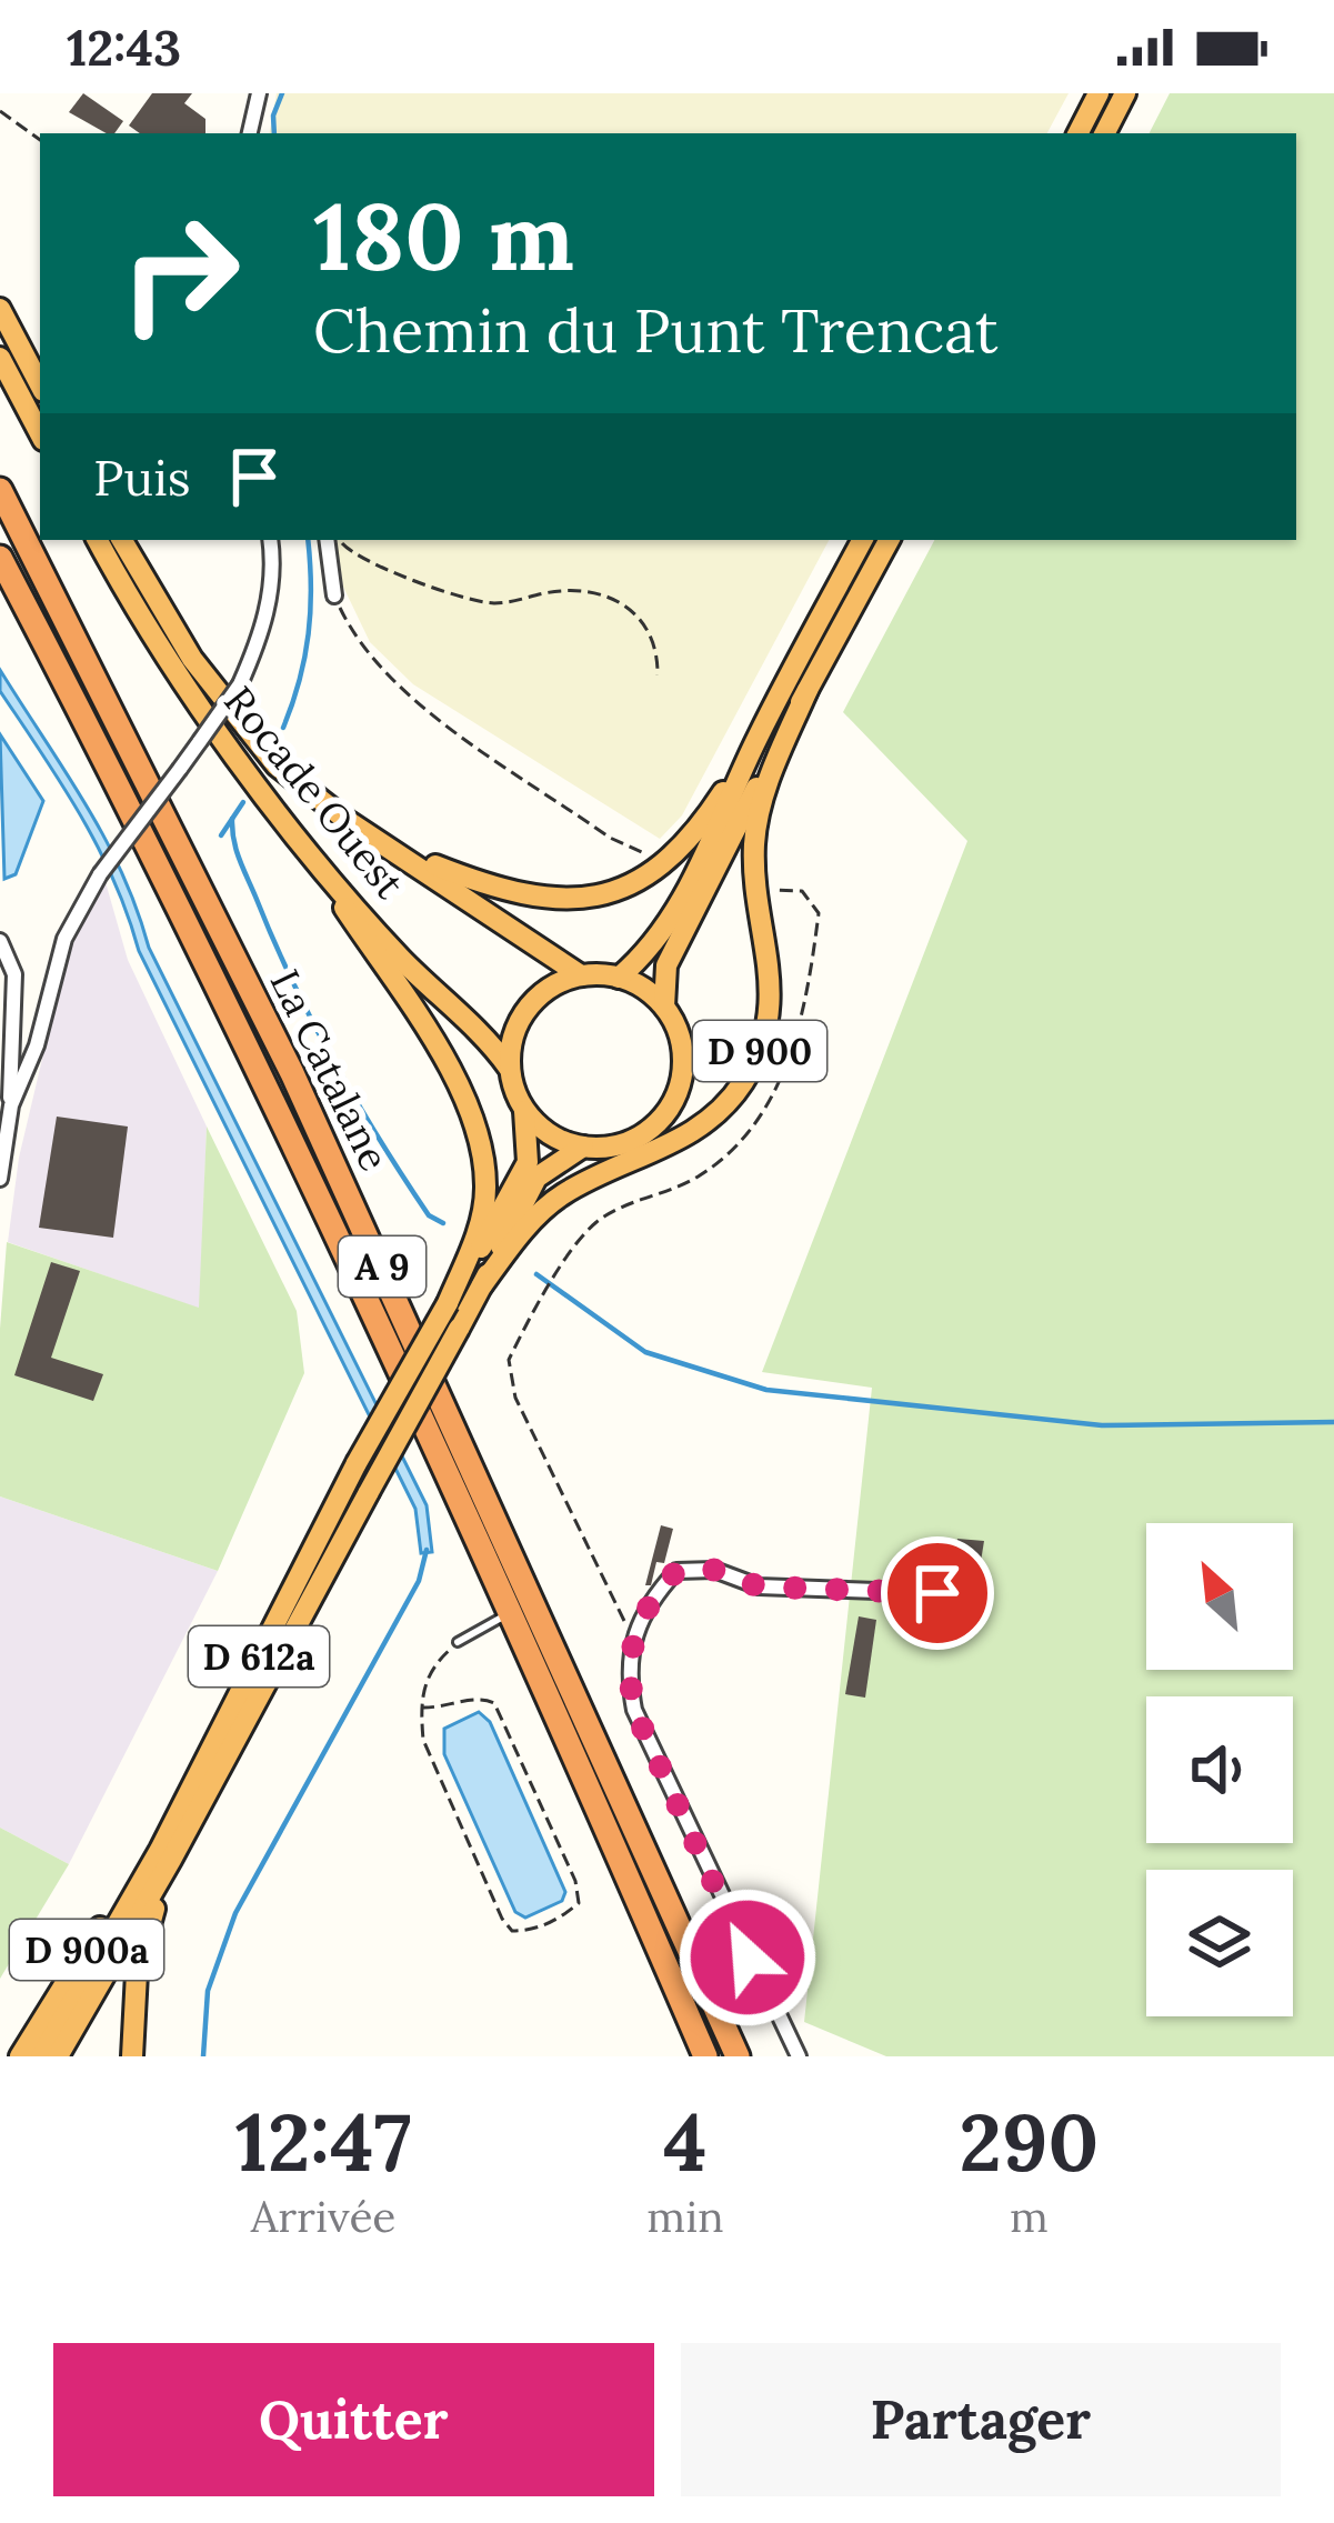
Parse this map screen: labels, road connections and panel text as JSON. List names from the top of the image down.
{
  "streets": {
    "highway": [
      "Rocade Ouest",
      "D 900",
      "La Catalane",
      "A 9",
      "D 612a",
      "D 900a"
    ]
  },
  "crossings": [
    ["Rocade Ouest", "D 900"],
    ["D 900", "D 612a"],
    ["D 612a", "D 900a"]
  ],
  "north": "top left",
  "page": {
    "status": "12:43",
    "turn": ["180 m", "Chemin du Punt Trencat"],
    "then": "Puis",
    "eta": [
      "12:47",
      "Arrivée",
      "4",
      "min",
      "290",
      "m"
    ],
    "buttons": ["Quitter", "Partager"]
  }
}
